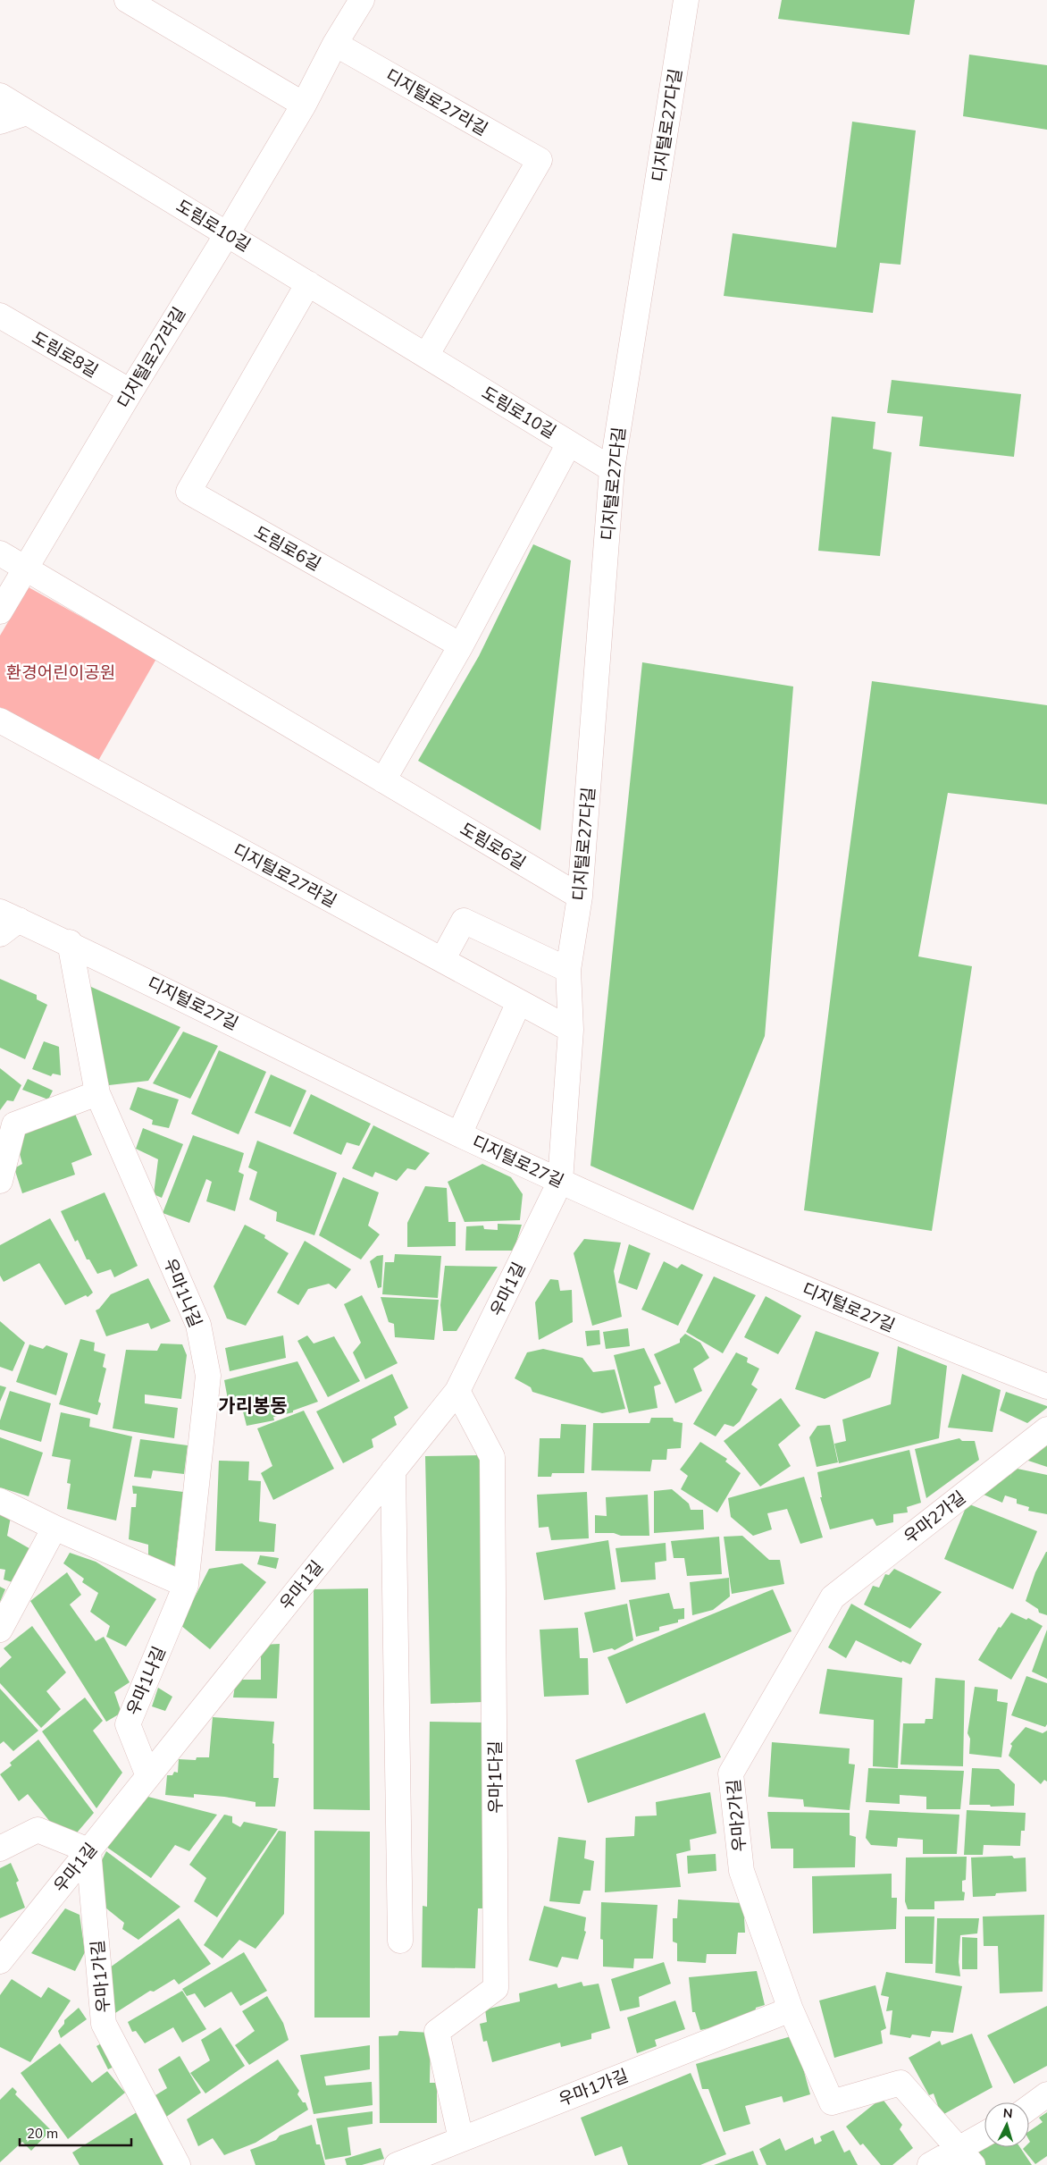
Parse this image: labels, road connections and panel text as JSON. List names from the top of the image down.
{
  "streets": {
    "street": [
      "디지털로27라길",
      "디지털로27다길",
      "도림로10길",
      "도림로8길",
      "도림로6길",
      "디지털로27길",
      "우마1길",
      "우마1나길",
      "우마2가길",
      "우마1다길",
      "우마1가길"
    ]
  },
  "crossings": [
    ["디지털로27라길", "디지털로27다길"],
    ["디지털로27라길", "도림로10길"],
    ["디지털로27라길", "도림로8길"],
    ["디지털로27라길", "도림로6길"],
    ["디지털로27다길", "도림로10길"],
    ["디지털로27다길", "도림로6길"],
    ["디지털로27다길", "디지털로27길"],
    ["디지털로27다길", "우마1길"],
    ["도림로10길", "도림로6길"],
    ["디지털로27길", "우마1길"],
    ["디지털로27길", "우마1나길"],
    ["우마1길", "우마1나길"],
    ["우마1길", "우마1다길"],
    ["우마1길", "우마1가길"],
    ["우마2가길", "우마1가길"],
    ["우마1다길", "우마1가길"]
  ],
  "districts": ["가리봉동"],
  "parks": ["환경어린이공원"],
  "scale_bar": "20 m",
  "north": "top"
}
